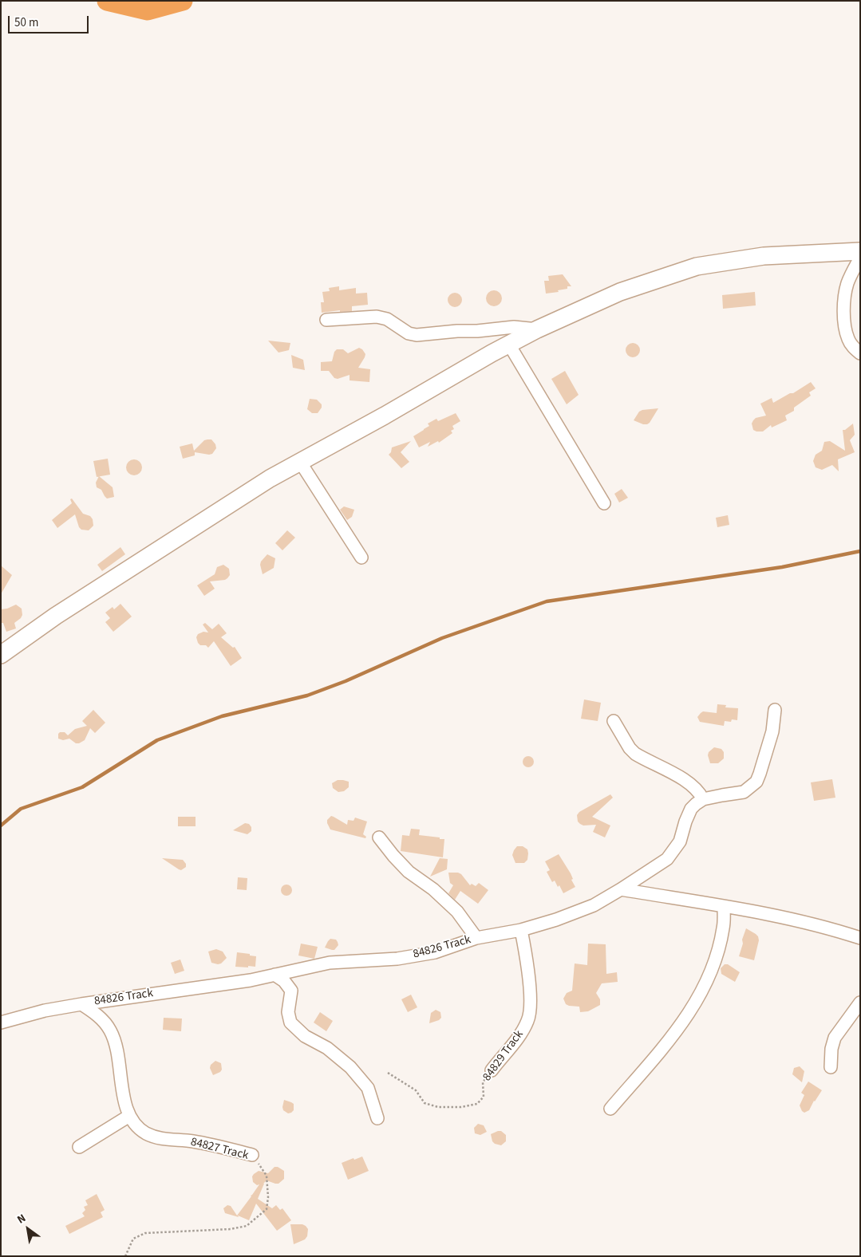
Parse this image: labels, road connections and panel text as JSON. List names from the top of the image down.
{
  "streets": {
    "street": ["84826 Track", "84829 Track", "84827 Track"]
  },
  "crossings": [
    ["84826 Track", "84829 Track"],
    ["84826 Track", "84827 Track"]
  ],
  "scale_bar": "50 m",
  "north": "top left"
}
